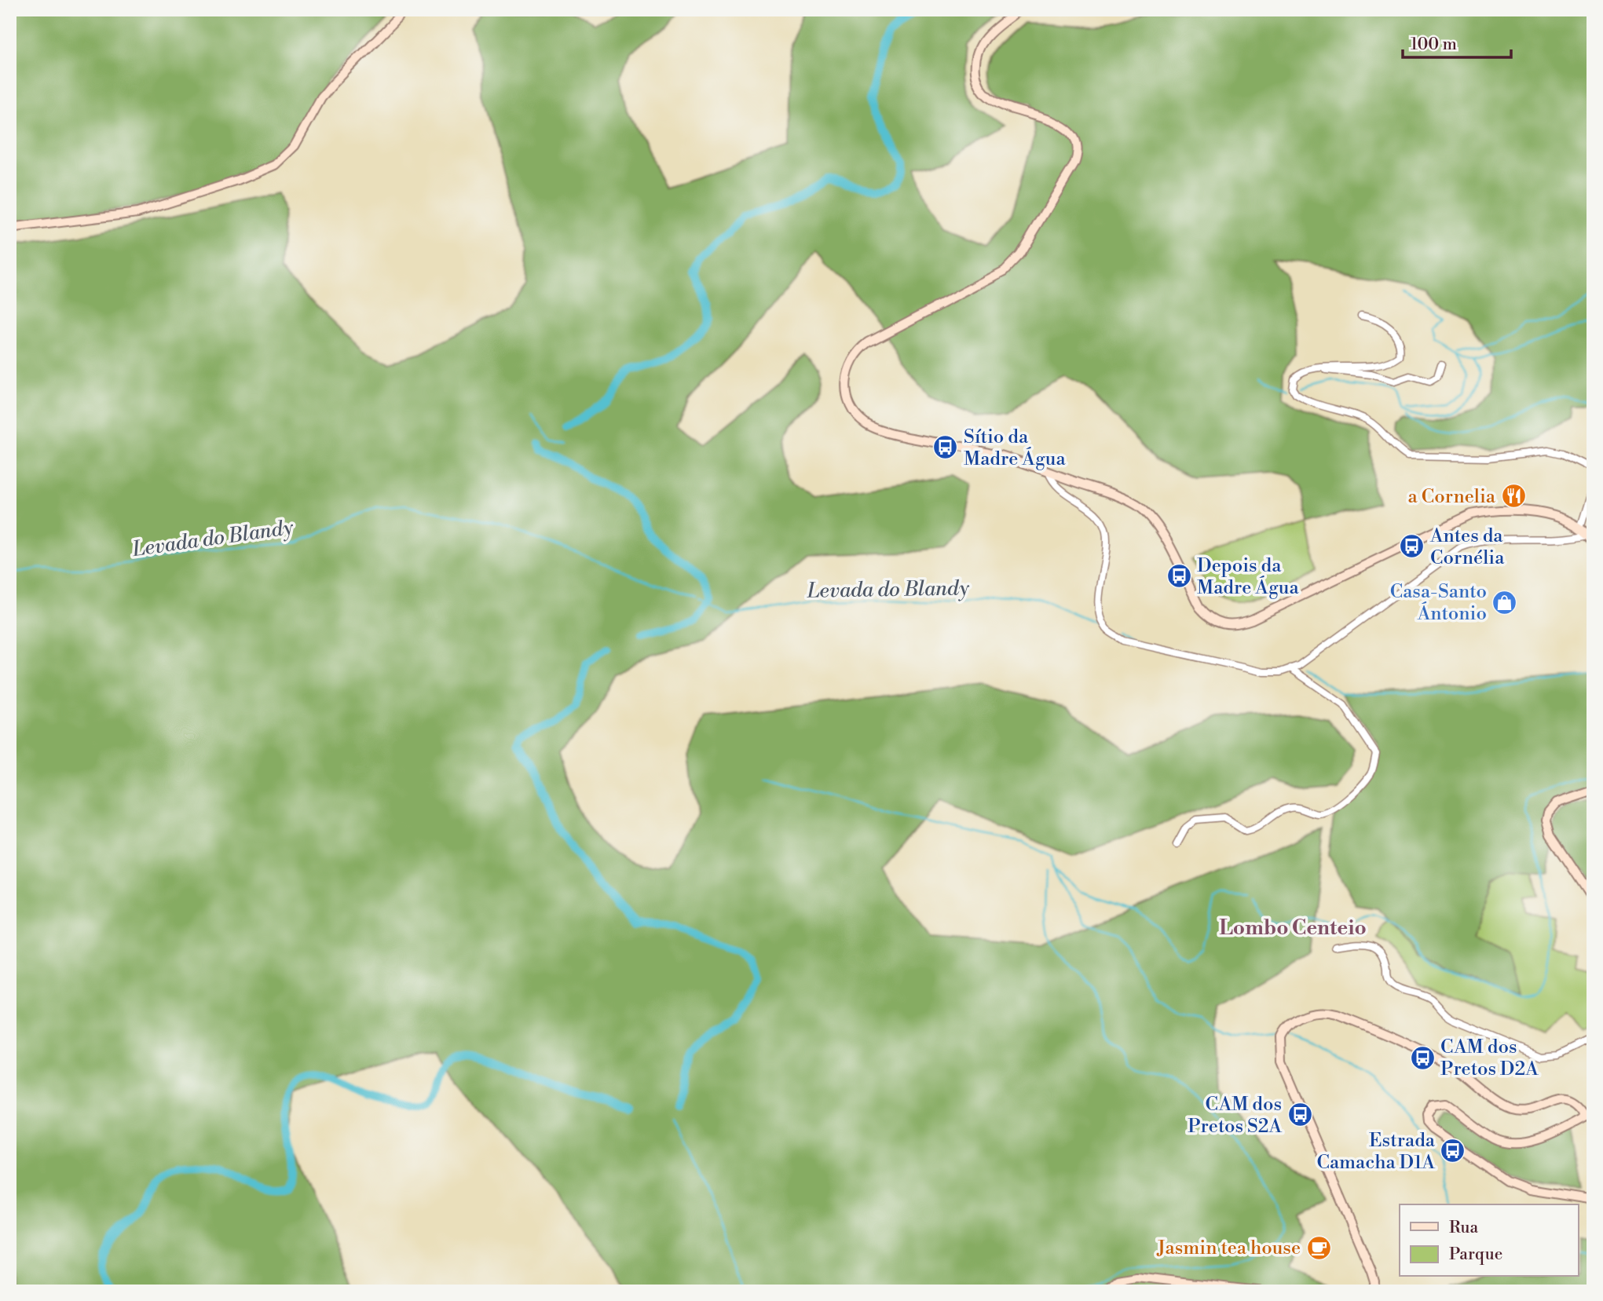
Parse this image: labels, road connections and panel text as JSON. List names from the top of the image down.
{
  "districts": ["Lombo Centeio"],
  "water": ["Levada do Blandy"],
  "places": {
    "bus stop": [
      "Sítio da Madre Água",
      "Antes da Cornélia",
      "Depois da Madre Água",
      "CAM dos Pretos D2A",
      "CAM dos Pretos S2A",
      "Estrada Camacha D1A"
    ],
    "restaurant": ["a Cornelia"],
    "shop": ["Casa-Santo Ántonio"],
    "cafe": ["Jasmin tea house"]
  },
  "legend": ["Rua", "Parque"],
  "scale_bar": "100 m"
}
